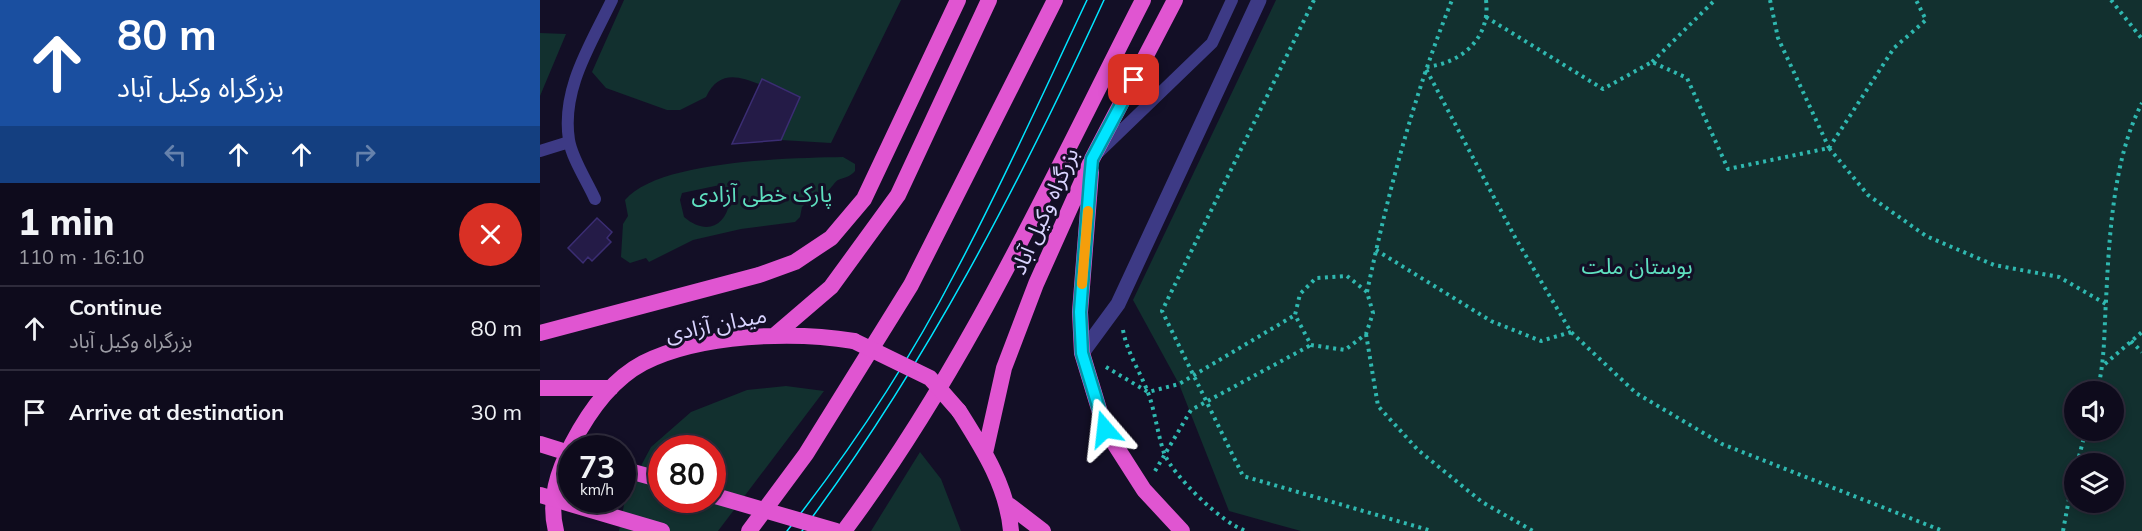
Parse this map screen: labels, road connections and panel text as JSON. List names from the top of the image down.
{
  "streets": {
    "highway": ["بزرگراه وکیل آباد", "میدان آزادی"]
  },
  "crossings": [
    ["بزرگراه وکیل آباد", "میدان آزادی"]
  ],
  "parks": ["پارک خطی آزادی", "بوستان ملت"],
  "page": {
    "turn": ["80 m", "بزرگراه وکیل آباد"],
    "heading": ["1 min", "110 m · 16:10"],
    "list": [
      {
        "name": "Continue",
        "note": "بزرگراه وکیل آباد",
        "value": "80 m"
      },
      {
        "name": "Arrive at destination",
        "value": "30 m"
      }
    ],
    "speed": "73 km/h",
    "limit": "80"
  }
}
